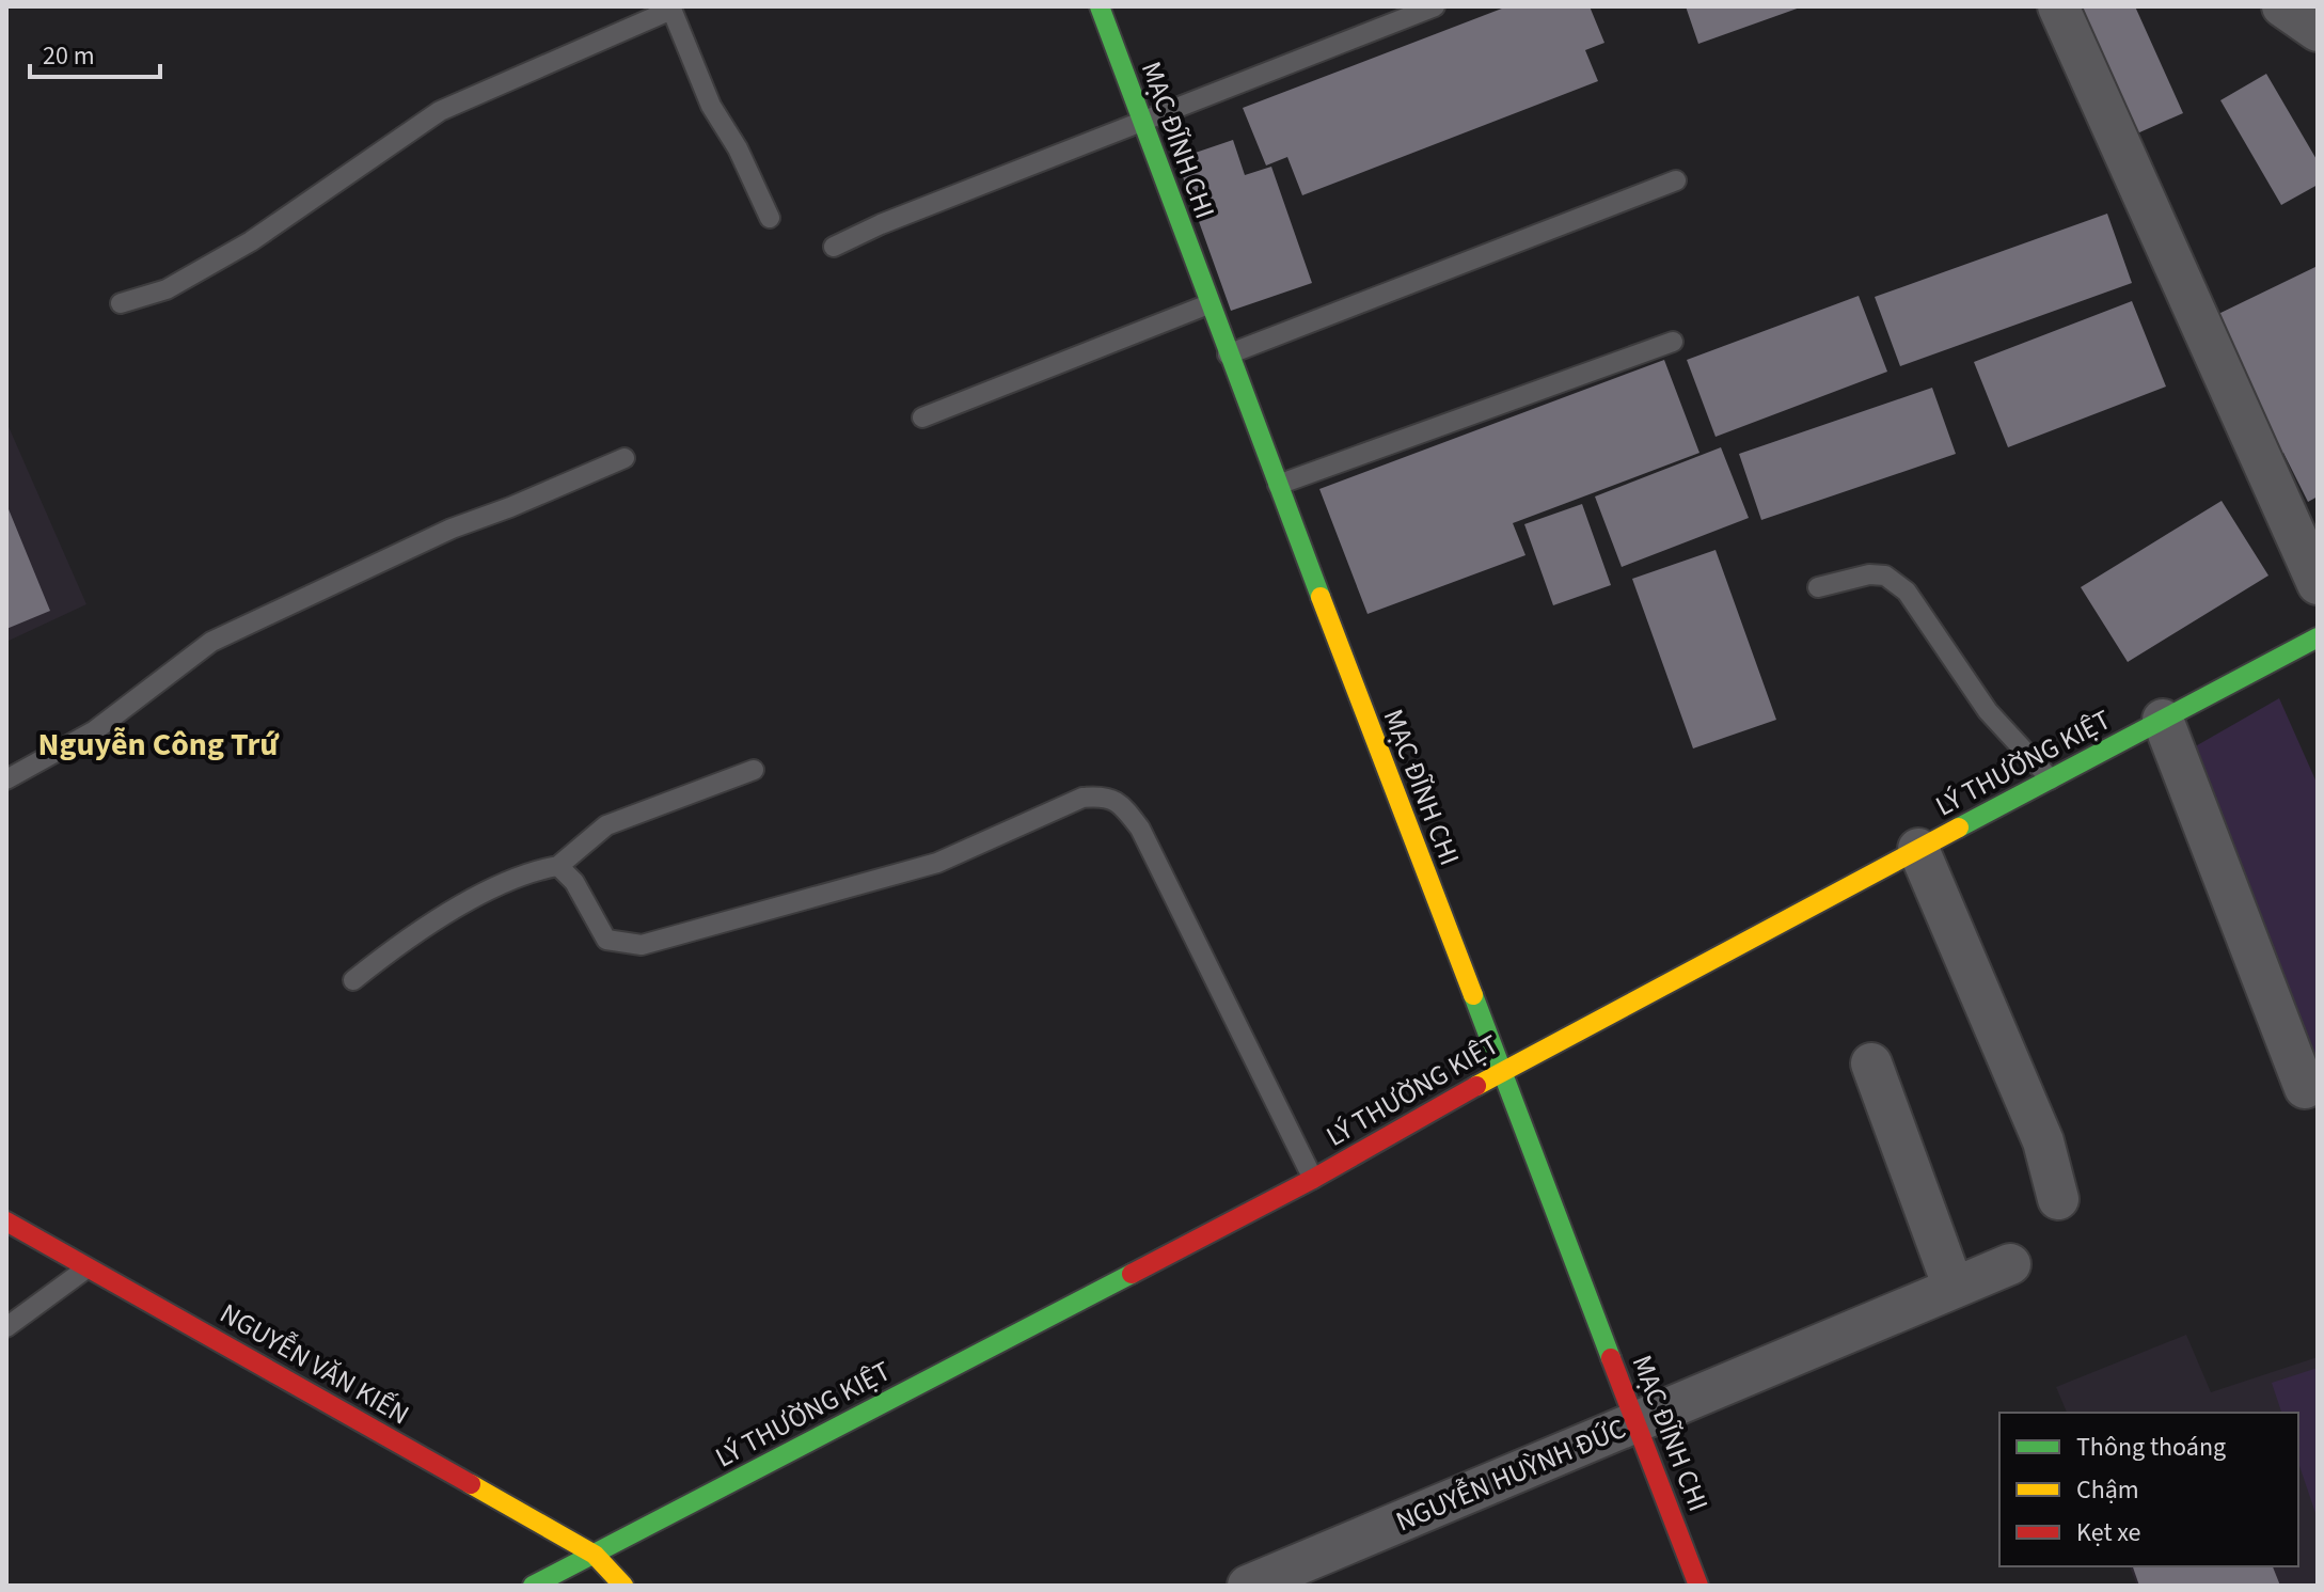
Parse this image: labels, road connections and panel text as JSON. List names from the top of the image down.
{
  "streets": {
    "street": [
      "MẠC ĐĨNH CHI",
      "LÝ THƯỜNG KIỆT",
      "NGUYỄN VĂN KIẾN",
      "NGUYỄN HUỲNH ĐỨC"
    ]
  },
  "crossings": [
    ["MẠC ĐĨNH CHI", "LÝ THƯỜNG KIỆT"],
    ["MẠC ĐĨNH CHI", "NGUYỄN HUỲNH ĐỨC"],
    ["LÝ THƯỜNG KIỆT", "NGUYỄN VĂN KIẾN"]
  ],
  "districts": ["Nguyễn Công Trứ"],
  "legend": ["Thông thoáng", "Chậm", "Kẹt xe"],
  "scale_bar": "20 m"
}
